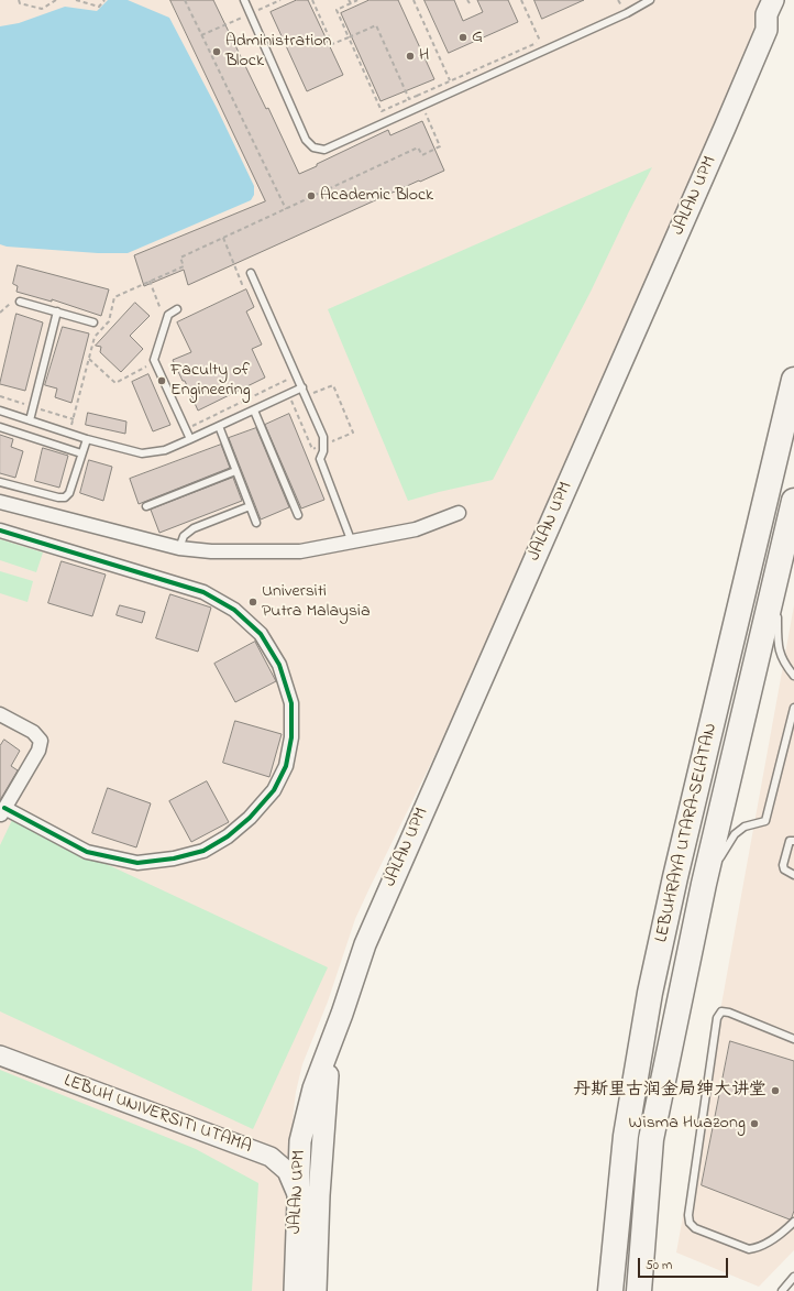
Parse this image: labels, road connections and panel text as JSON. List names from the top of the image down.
{
  "streets": {
    "highway": ["LEBUHRAYA UTARA–SELATAN"],
    "main road": ["JALAN UPM", "LEBUH UNIVERSITI UTAMA"]
  },
  "crossings": [
    ["JALAN UPM", "LEBUH UNIVERSITI UTAMA"]
  ],
  "places": [
    "G",
    "Administration Block",
    "H",
    "Academic Block",
    "Faculty of Engineering",
    "Universiti Putra Malaysia",
    "丹斯里古润金局绅大讲堂",
    "Wisma Huazong"
  ],
  "scale_bar": "50 m"
}
